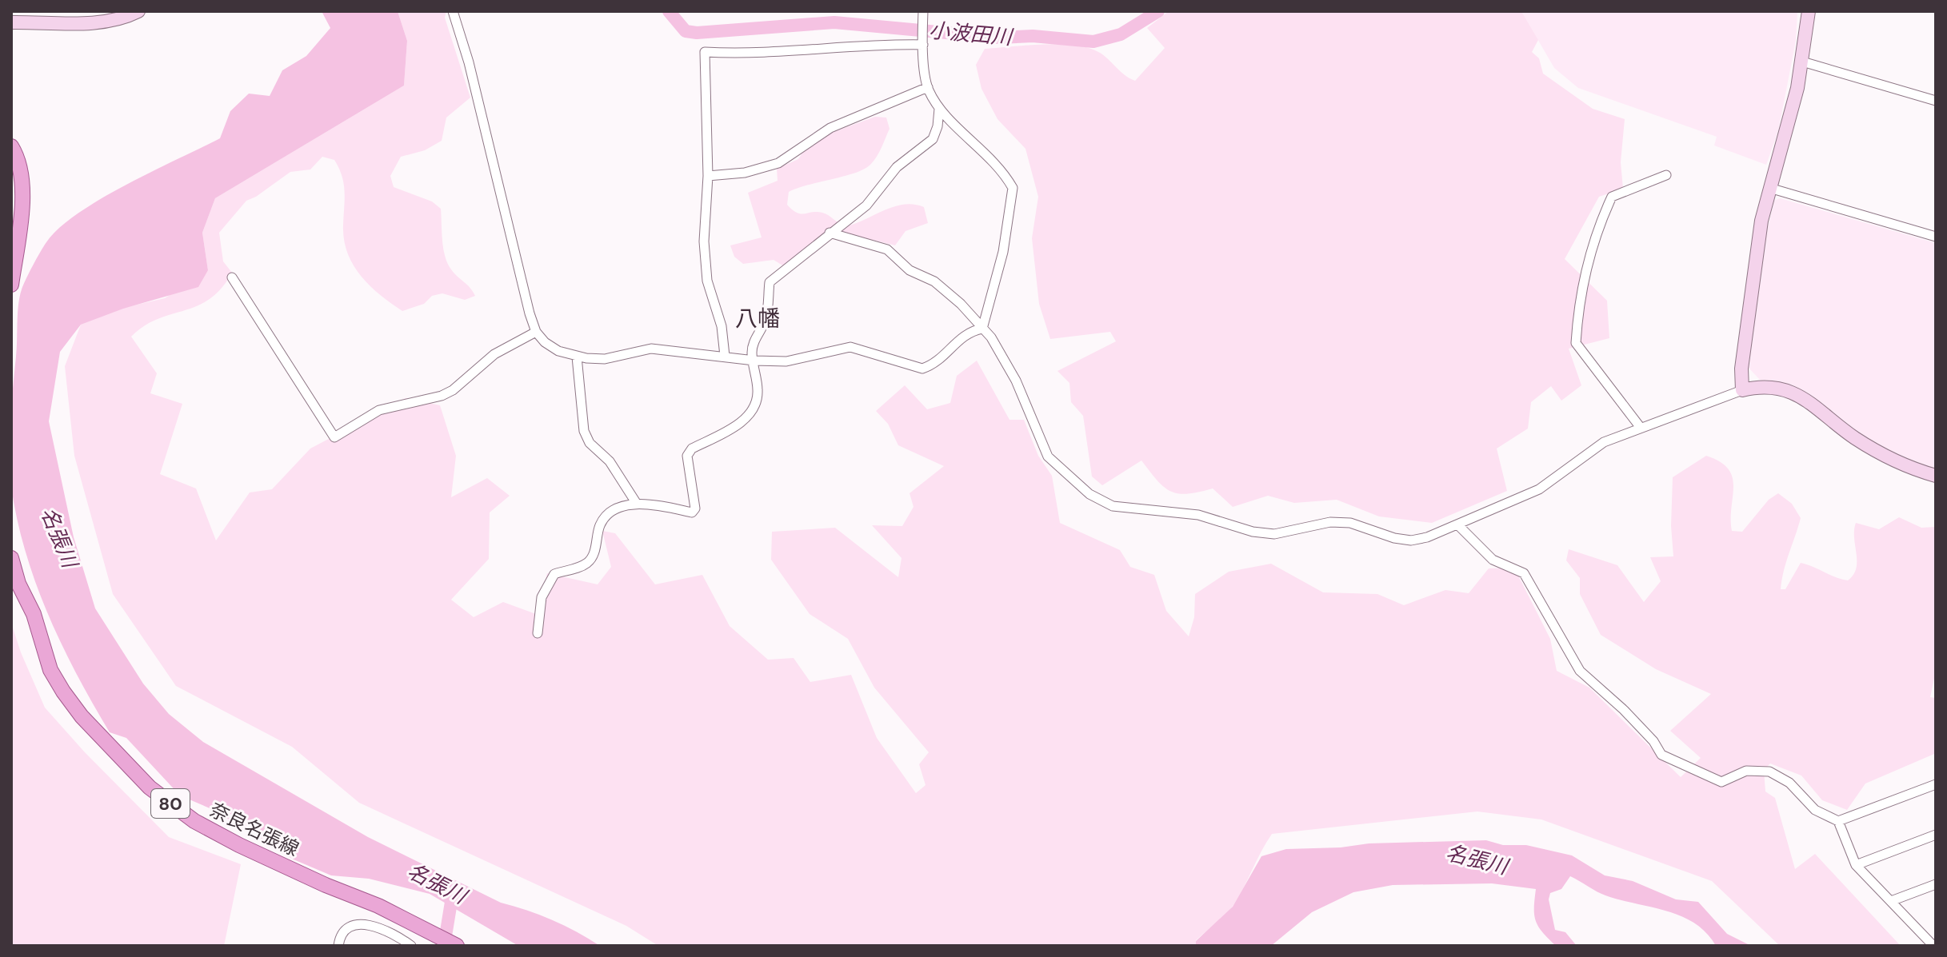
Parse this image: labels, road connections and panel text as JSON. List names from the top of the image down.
{
  "streets": {
    "main road": ["80", "奈良名張線"]
  },
  "districts": ["八幡"],
  "water": ["小波田川", "名張川"]
}
